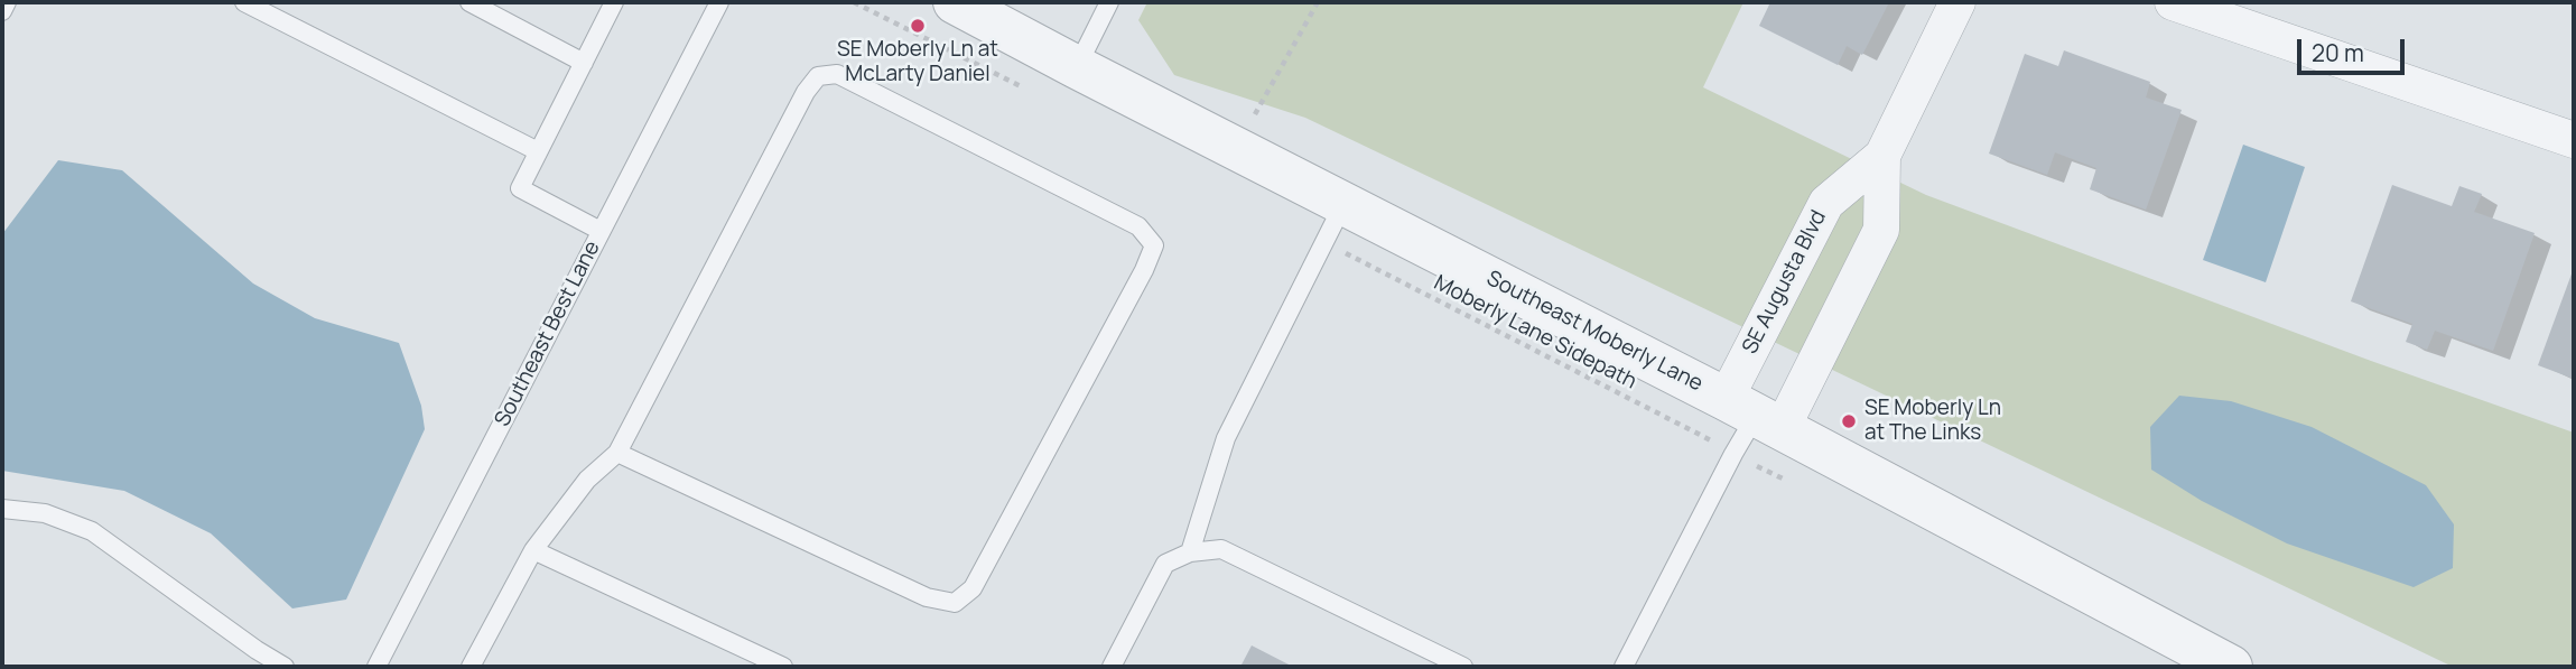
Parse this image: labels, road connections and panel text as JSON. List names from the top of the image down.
{
  "streets": {
    "street": ["SE Augusta Blvd", "Southeast Moberly Lane"],
    "lane": ["Southeast Best Lane"],
    "path": ["Moberly Lane Sidepath"]
  },
  "crossings": [
    ["SE Augusta Blvd", "Southeast Moberly Lane"]
  ],
  "places": ["SE Moberly Ln at McLarty Daniel", "SE Moberly Ln at The Links"],
  "scale_bar": "20 m"
}
